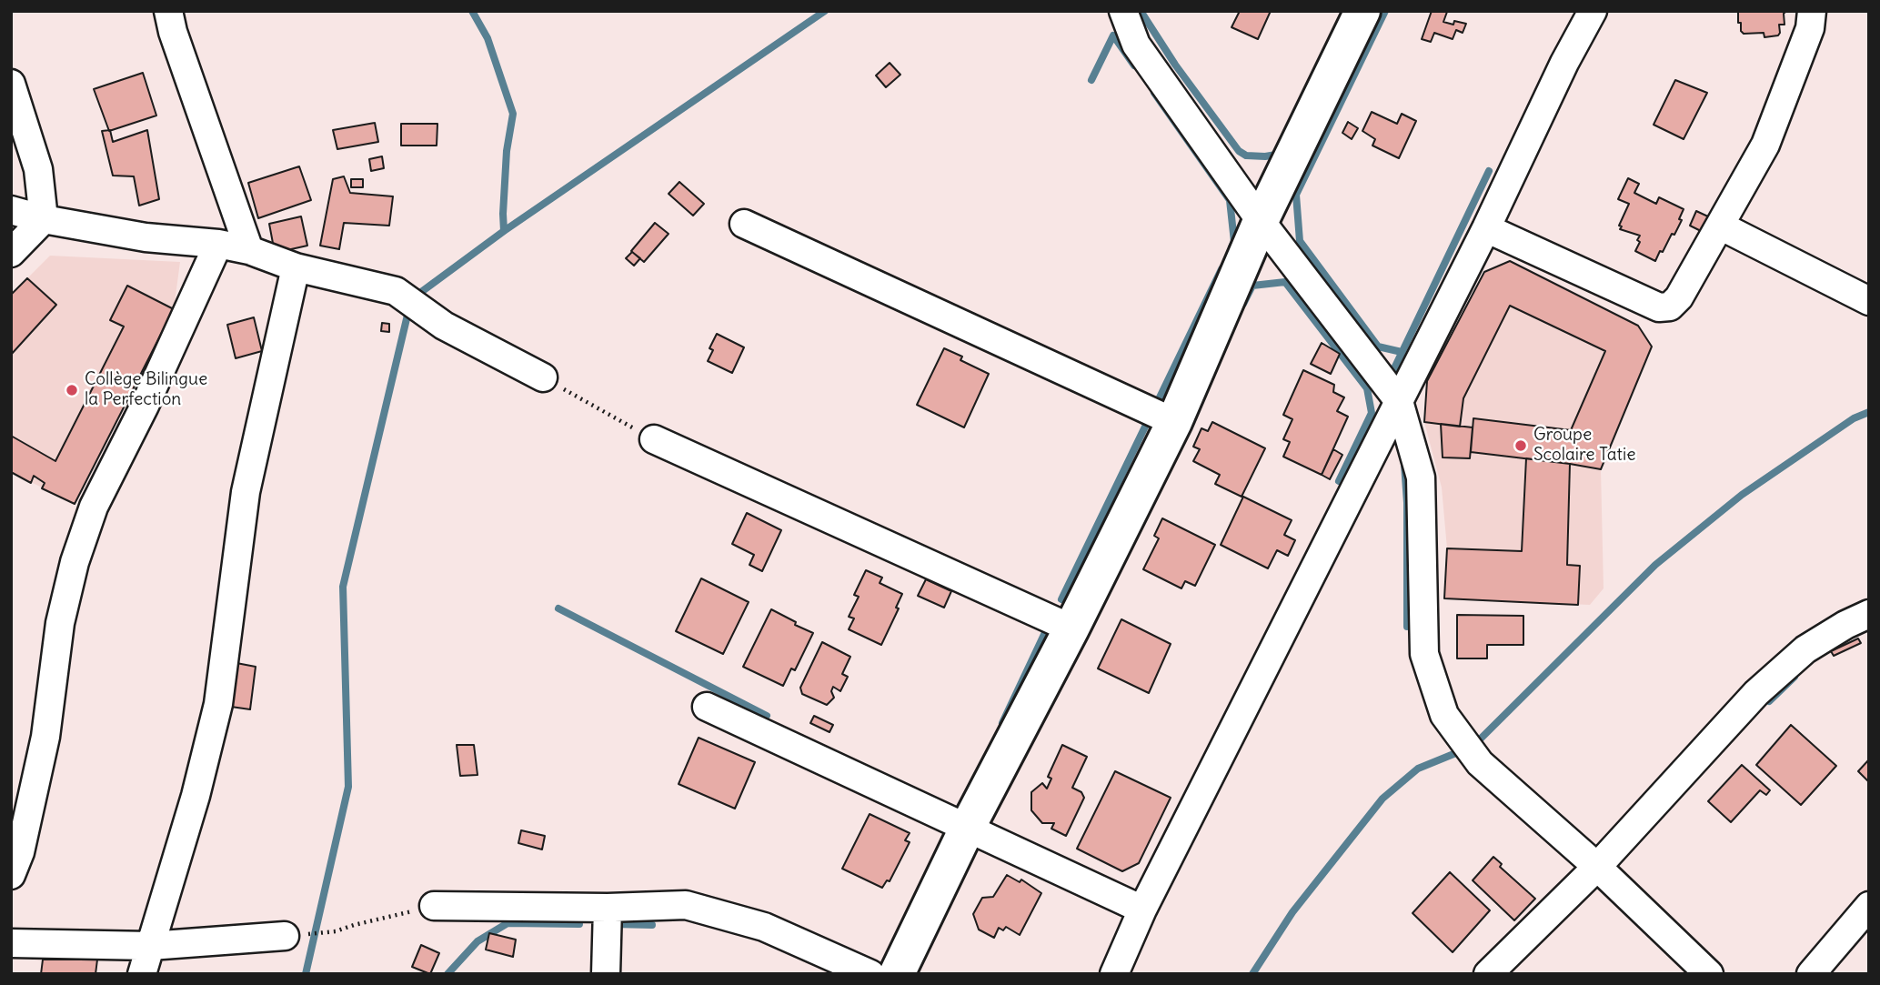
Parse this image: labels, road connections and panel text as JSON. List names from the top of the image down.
{
  "places": ["Collège Bilingue la Perfection", "Groupe Scolaire Tatie"]
}
